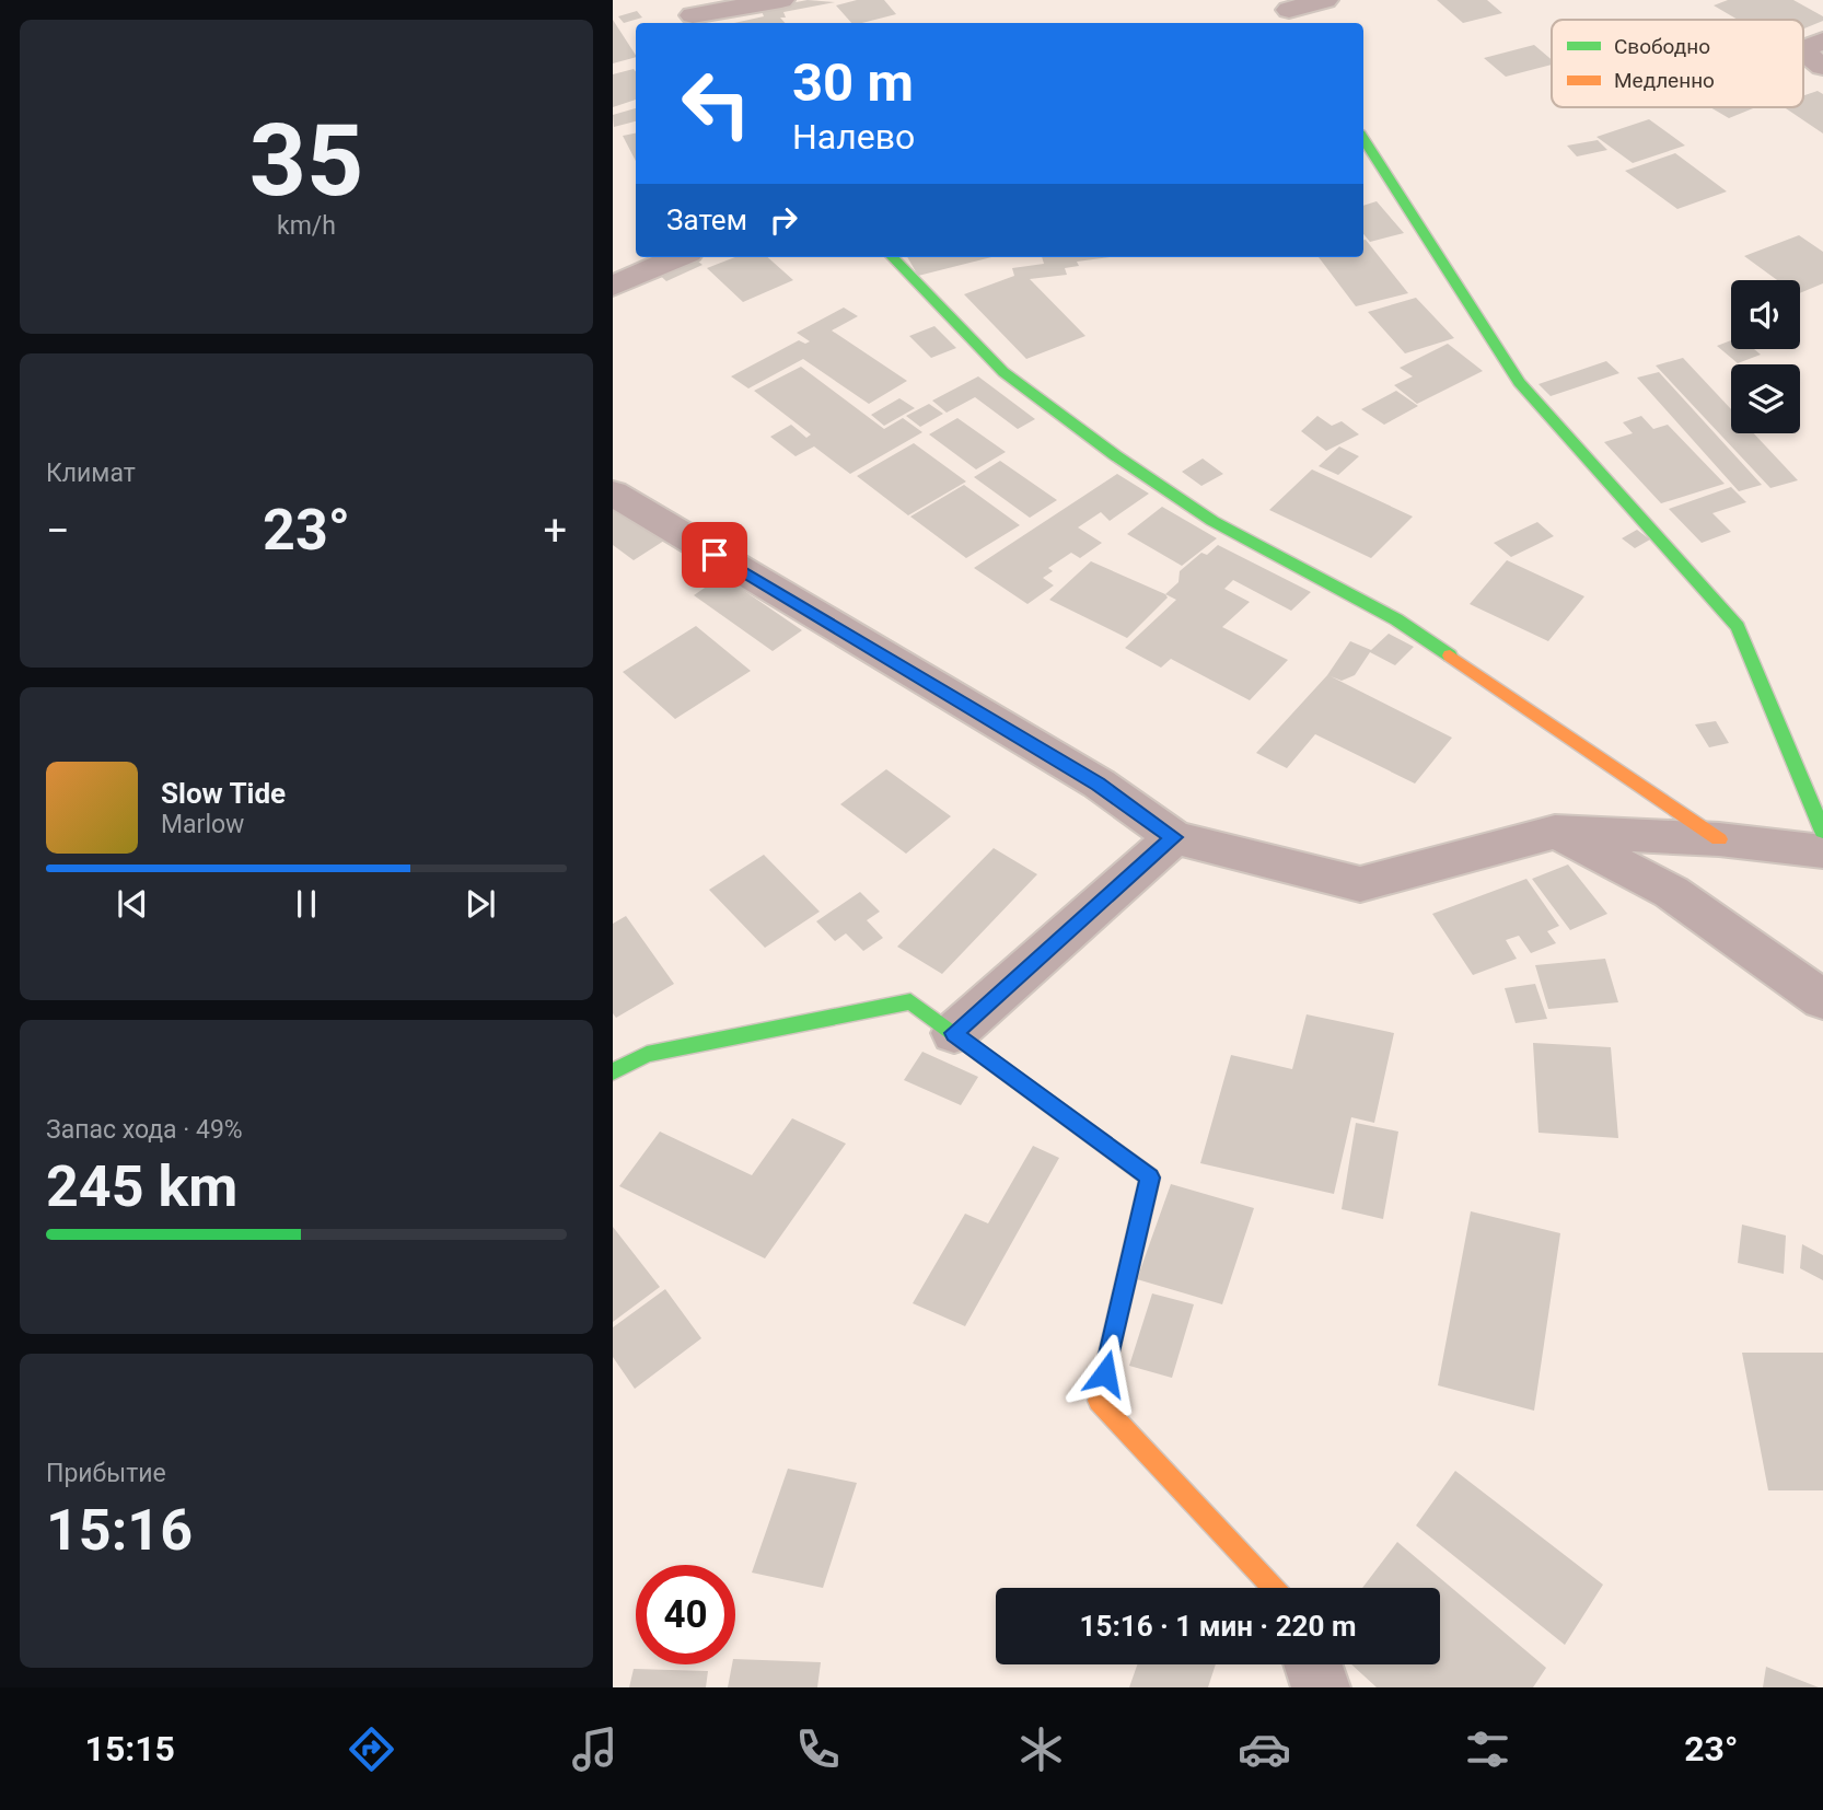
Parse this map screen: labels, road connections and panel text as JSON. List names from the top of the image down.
{
  "legend": ["Свободно", "Медленно"],
  "page": {
    "tile": [
      ["35", "km/h"],
      "Климат",
      ["Запас хода · 49%", "245 km"],
      ["Прибытие", "15:16"]
    ],
    "turn": ["30 m", "Налево"],
    "then": "Затем",
    "heat": ["−", "23°", "+"],
    "song": ["Slow Tide", "Marlow"],
    "limit": "40",
    "trip": "15:16 · 1 мин · 220 m",
    "tabs": ["15:15", "23°"]
  }
}
